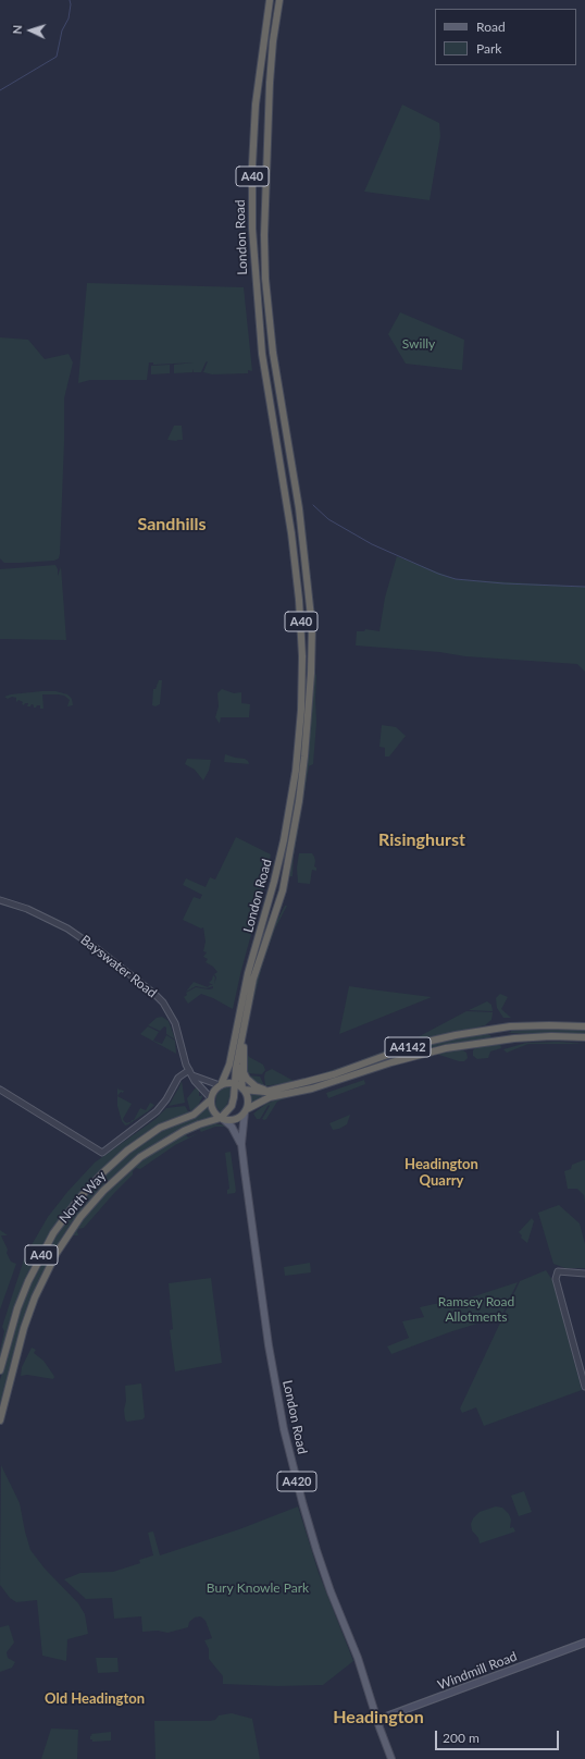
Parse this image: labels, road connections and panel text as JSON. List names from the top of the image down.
{
  "streets": {
    "highway": [
      "A40",
      "London Road",
      "A4142",
      "North Way"
    ],
    "main road": ["A420", "Windmill Road"],
    "street": ["Bayswater Road"]
  },
  "crossings": [
    ["London Road", "Bayswater Road"],
    ["London Road", "A4142"],
    ["London Road", "North Way"],
    ["London Road", "Windmill Road"],
    ["Bayswater Road", "North Way"],
    ["A4142", "North Way"]
  ],
  "districts": [
    "Sandhills",
    "Risinghurst",
    "Headington Quarry",
    "Old Headington",
    "Headington"
  ],
  "parks": ["Swilly", "Ramsey Road Allotments", "Bury Knowle Park"],
  "legend": ["Road", "Park"],
  "scale_bar": "200 m",
  "north": "left"
}
